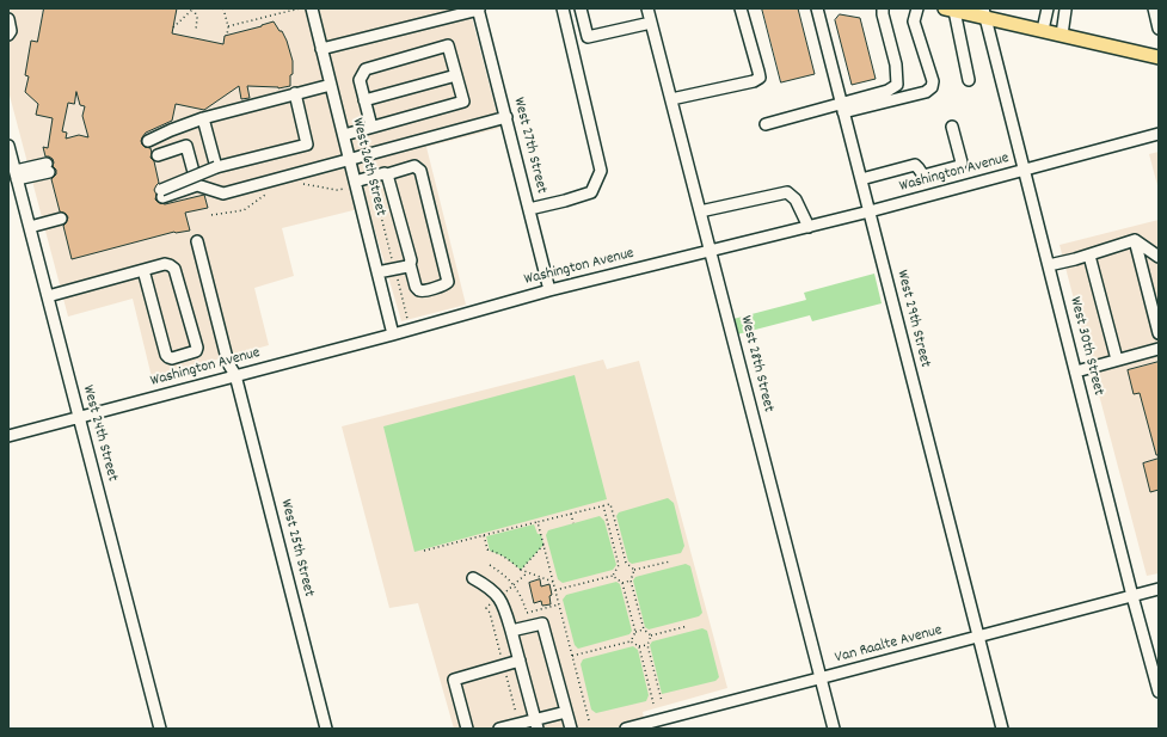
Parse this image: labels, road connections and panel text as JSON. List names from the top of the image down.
{
  "streets": {
    "street": [
      "West 27th Street",
      "West 26th Street",
      "Washington Avenue",
      "West 29th Street",
      "West 30th Street",
      "West 28th Street",
      "West 24th Street",
      "West 25th Street",
      "Van Raalte Avenue"
    ]
  },
  "crossings": [
    ["West 27th Street", "Washington Avenue"],
    ["West 26th Street", "Washington Avenue"],
    ["Washington Avenue", "West 29th Street"],
    ["Washington Avenue", "West 30th Street"],
    ["Washington Avenue", "West 28th Street"],
    ["Washington Avenue", "West 24th Street"],
    ["Washington Avenue", "West 25th Street"],
    ["West 29th Street", "Van Raalte Avenue"],
    ["West 30th Street", "Van Raalte Avenue"],
    ["West 28th Street", "Van Raalte Avenue"]
  ]
}
